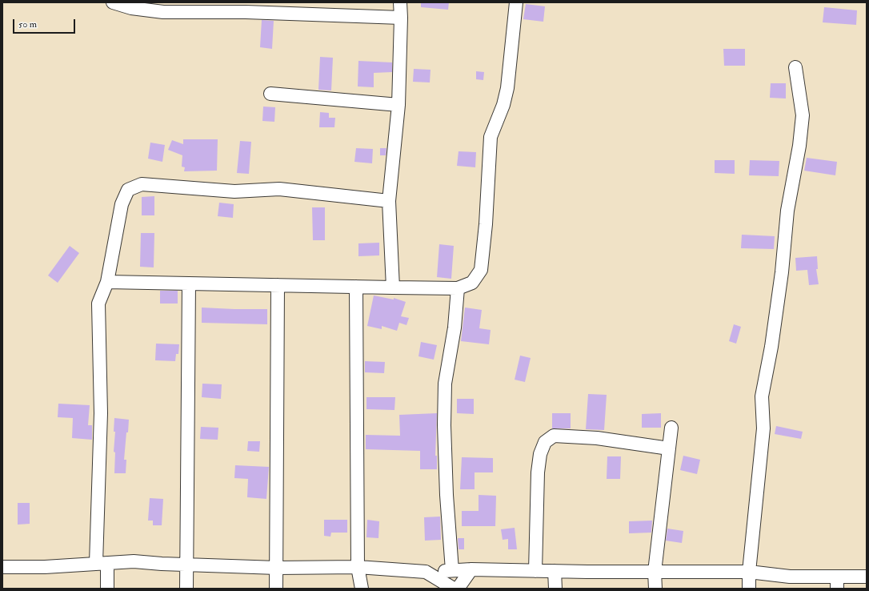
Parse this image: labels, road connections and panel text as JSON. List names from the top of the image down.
{
  "scale_bar": "50 m"
}
